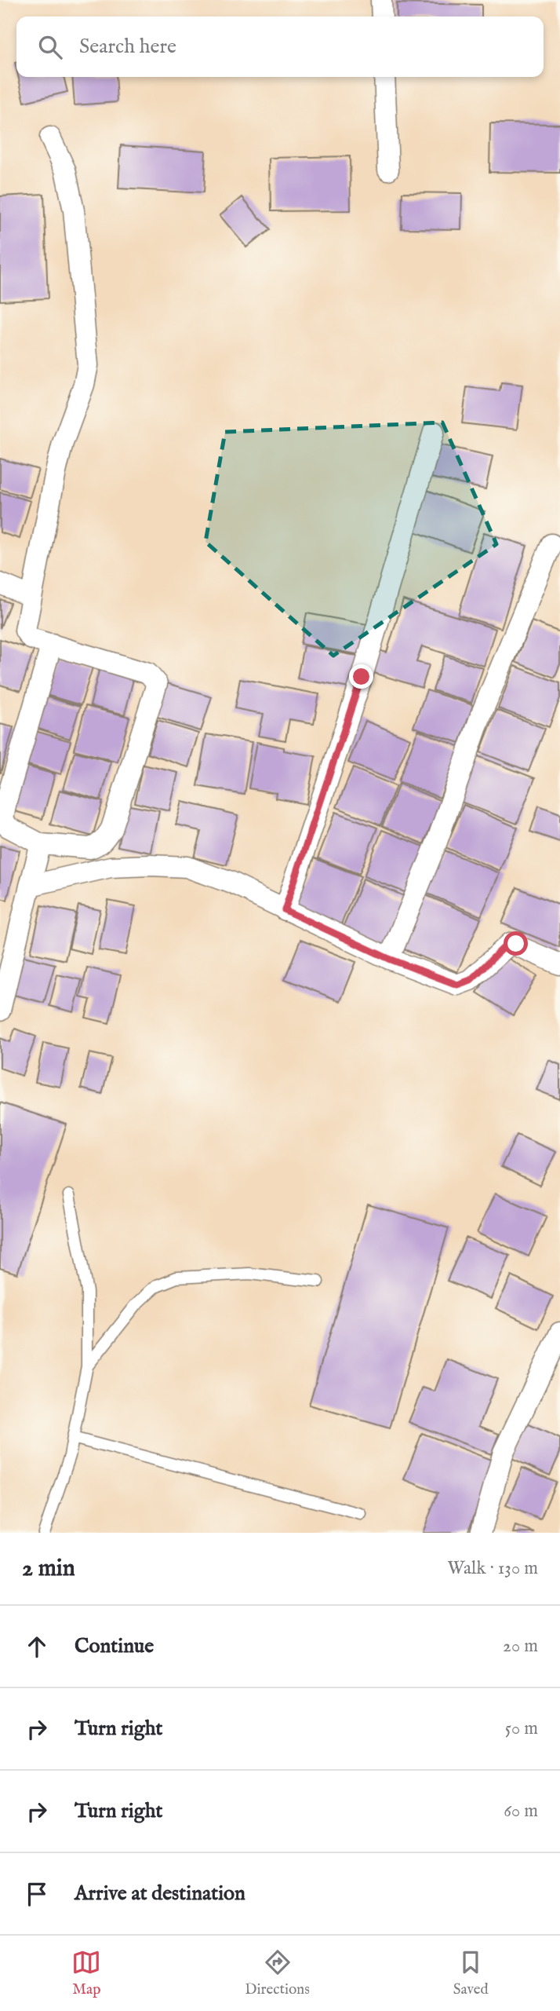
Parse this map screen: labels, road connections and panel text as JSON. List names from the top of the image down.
{
  "page": {
    "search": "Search here",
    "heading": ["2 min", "Walk · 130 m"],
    "list": [
      ["Continue", "20 m"],
      ["Turn right", "50 m"],
      ["Turn right", "60 m"],
      "Arrive at destination"
    ],
    "nav": ["Map", "Directions", "Saved"]
  }
}
